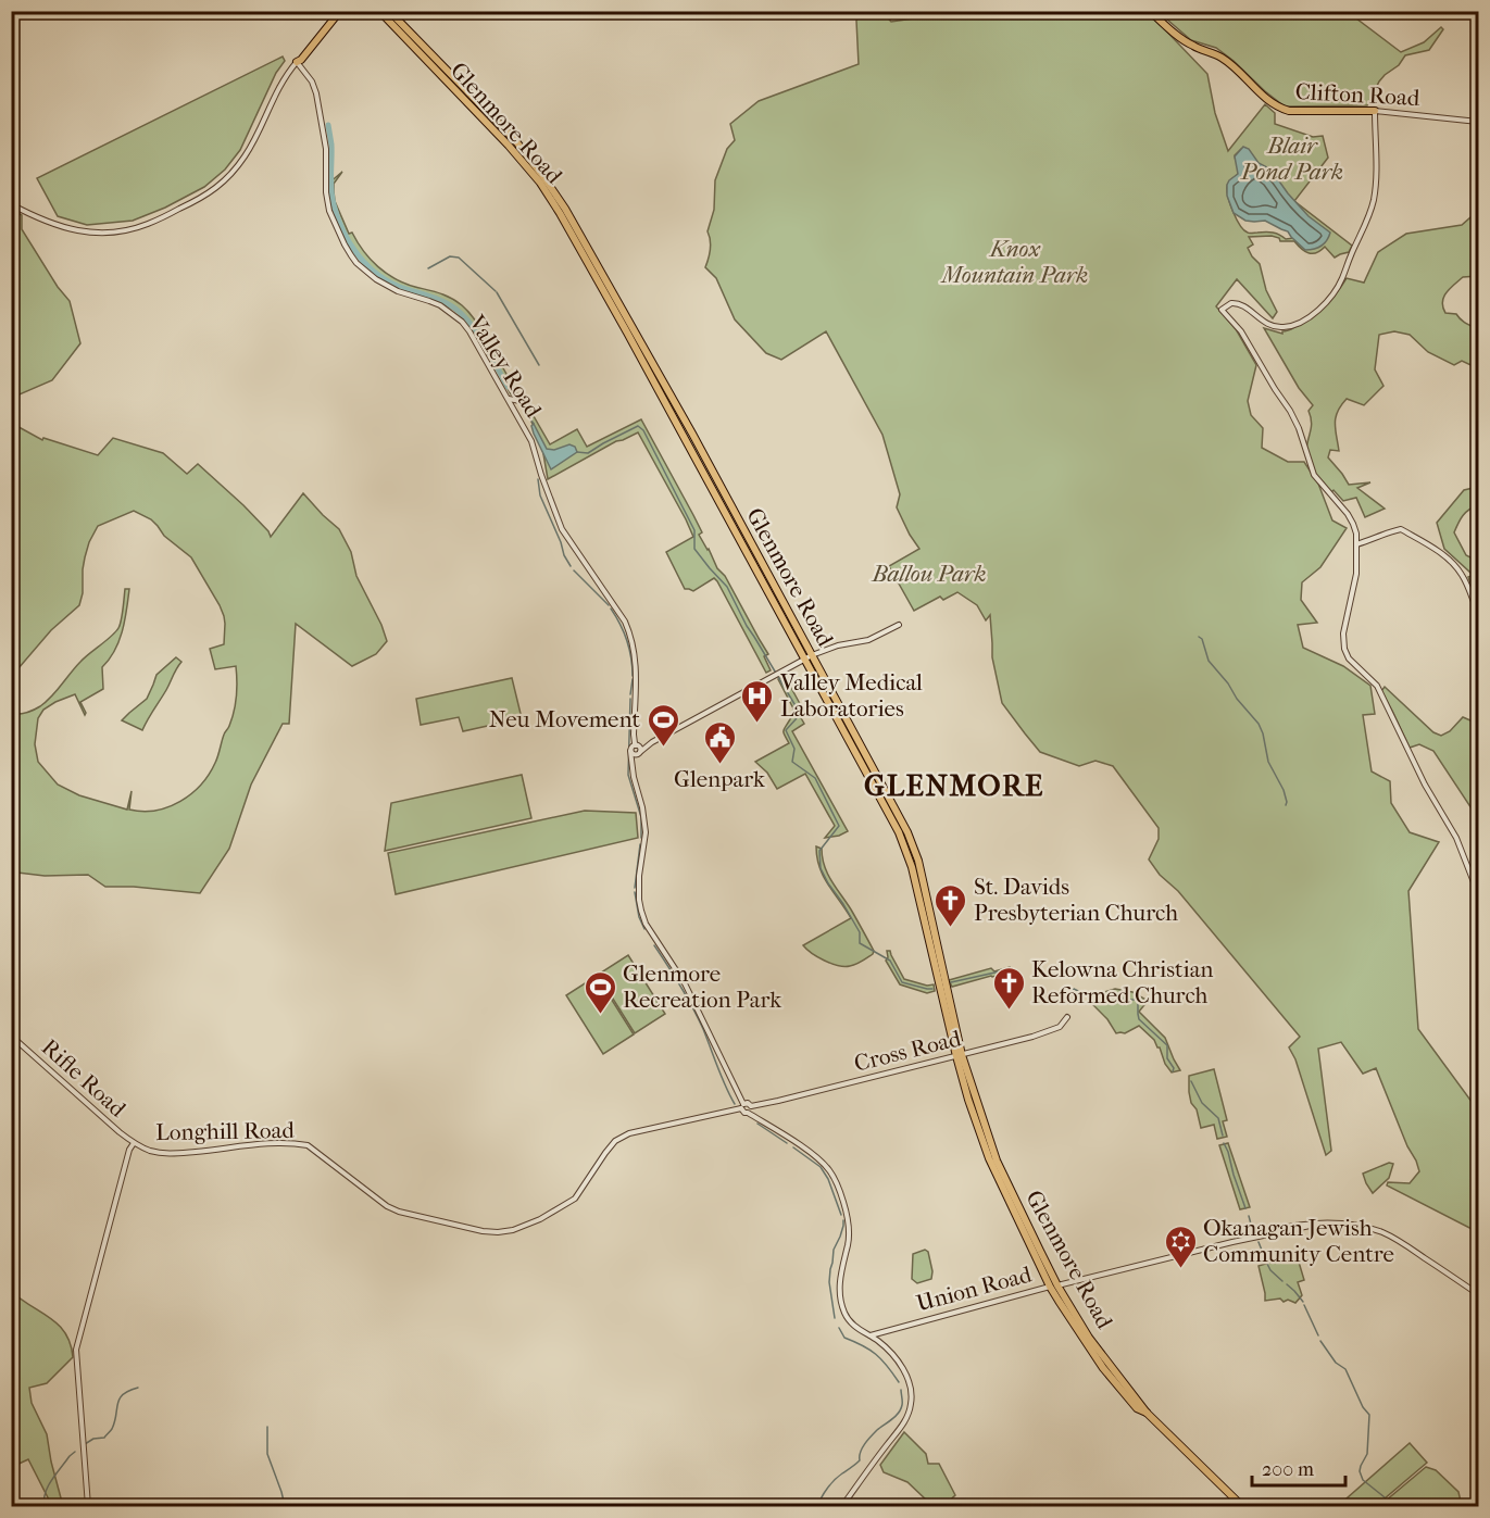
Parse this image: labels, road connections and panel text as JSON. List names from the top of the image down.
{
  "streets": {
    "main road": ["Clifton Road", "Glenmore Road"],
    "street": [
      "Valley Road",
      "Cross Road",
      "Rifle Road",
      "Longhill Road",
      "Union Road"
    ]
  },
  "crossings": [
    ["Glenmore Road", "Cross Road"],
    ["Glenmore Road", "Union Road"],
    ["Valley Road", "Cross Road"],
    ["Valley Road", "Longhill Road"],
    ["Cross Road", "Longhill Road"],
    ["Rifle Road", "Longhill Road"]
  ],
  "districts": ["GLENMORE"],
  "parks": ["Blair Pond Park", "Knox Mountain Park", "Ballou Park"],
  "places": {
    "hospital": ["Valley Medical Laboratories"],
    "sports": ["Neu Movement", "Glenmore Recreation Park"],
    "public building": ["Glenpark"],
    "church": ["St. Davids Presbyterian Church", "Kelowna Christian Reformed Church"],
    "synagogue": ["Okanagan Jewish Community Centre"]
  },
  "scale_bar": "200 m"
}
